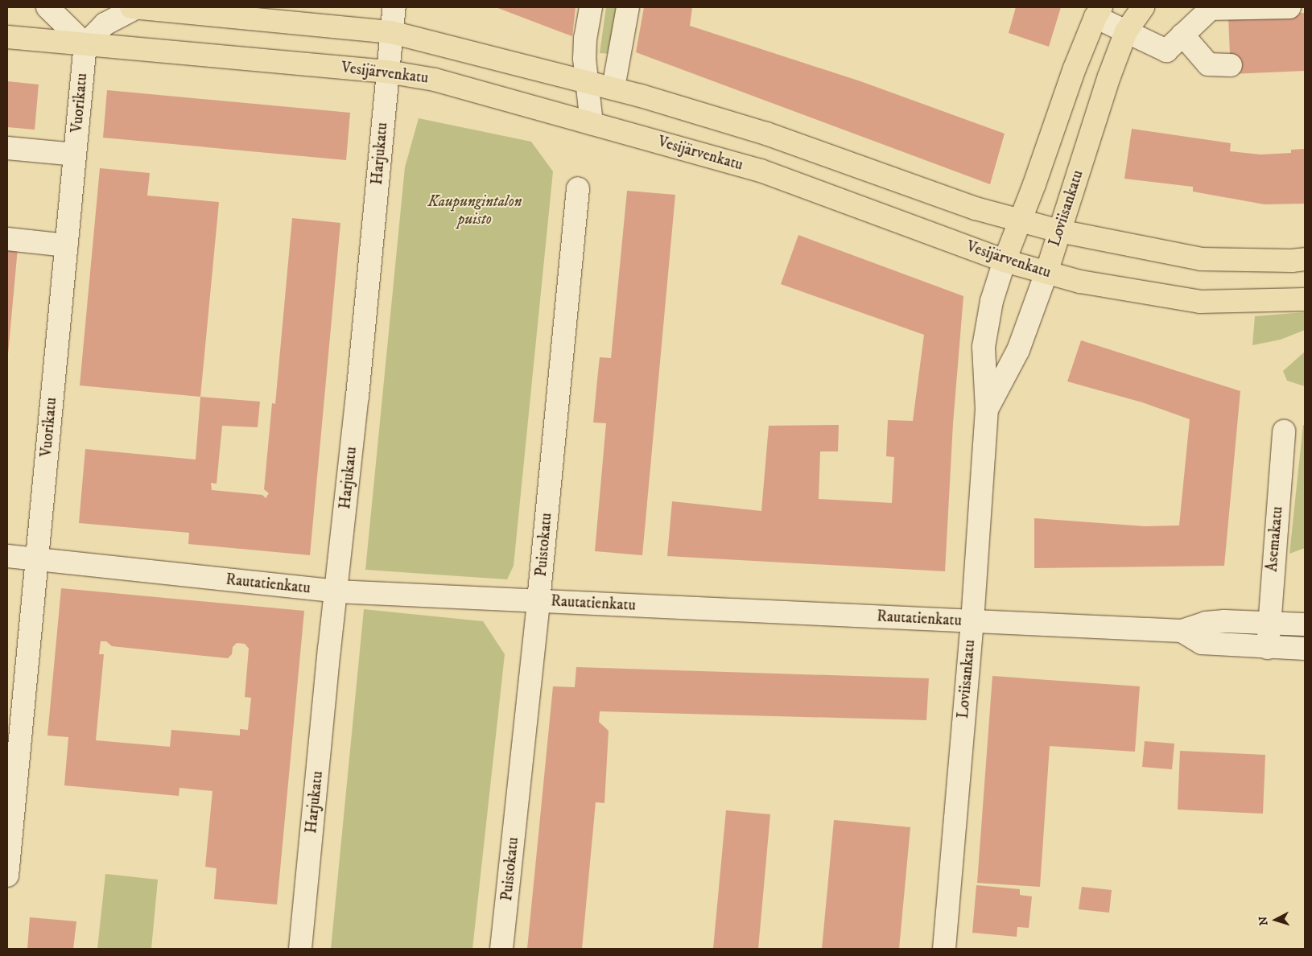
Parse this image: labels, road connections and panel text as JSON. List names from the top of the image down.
{
  "streets": {
    "main road": ["Vesijärvenkatu", "Loviisankatu"],
    "street": [
      "Vuorikatu",
      "Harjukatu",
      "Asemakatu",
      "Puistokatu",
      "Rautatienkatu"
    ]
  },
  "crossings": [
    ["Vesijärvenkatu", "Vuorikatu"],
    ["Vesijärvenkatu", "Harjukatu"],
    ["Vesijärvenkatu", "Loviisankatu"],
    ["Vuorikatu", "Rautatienkatu"],
    ["Harjukatu", "Rautatienkatu"],
    ["Loviisankatu", "Rautatienkatu"],
    ["Asemakatu", "Rautatienkatu"],
    ["Puistokatu", "Rautatienkatu"]
  ],
  "parks": ["Kaupungintalon puisto"],
  "north": "left"
}
